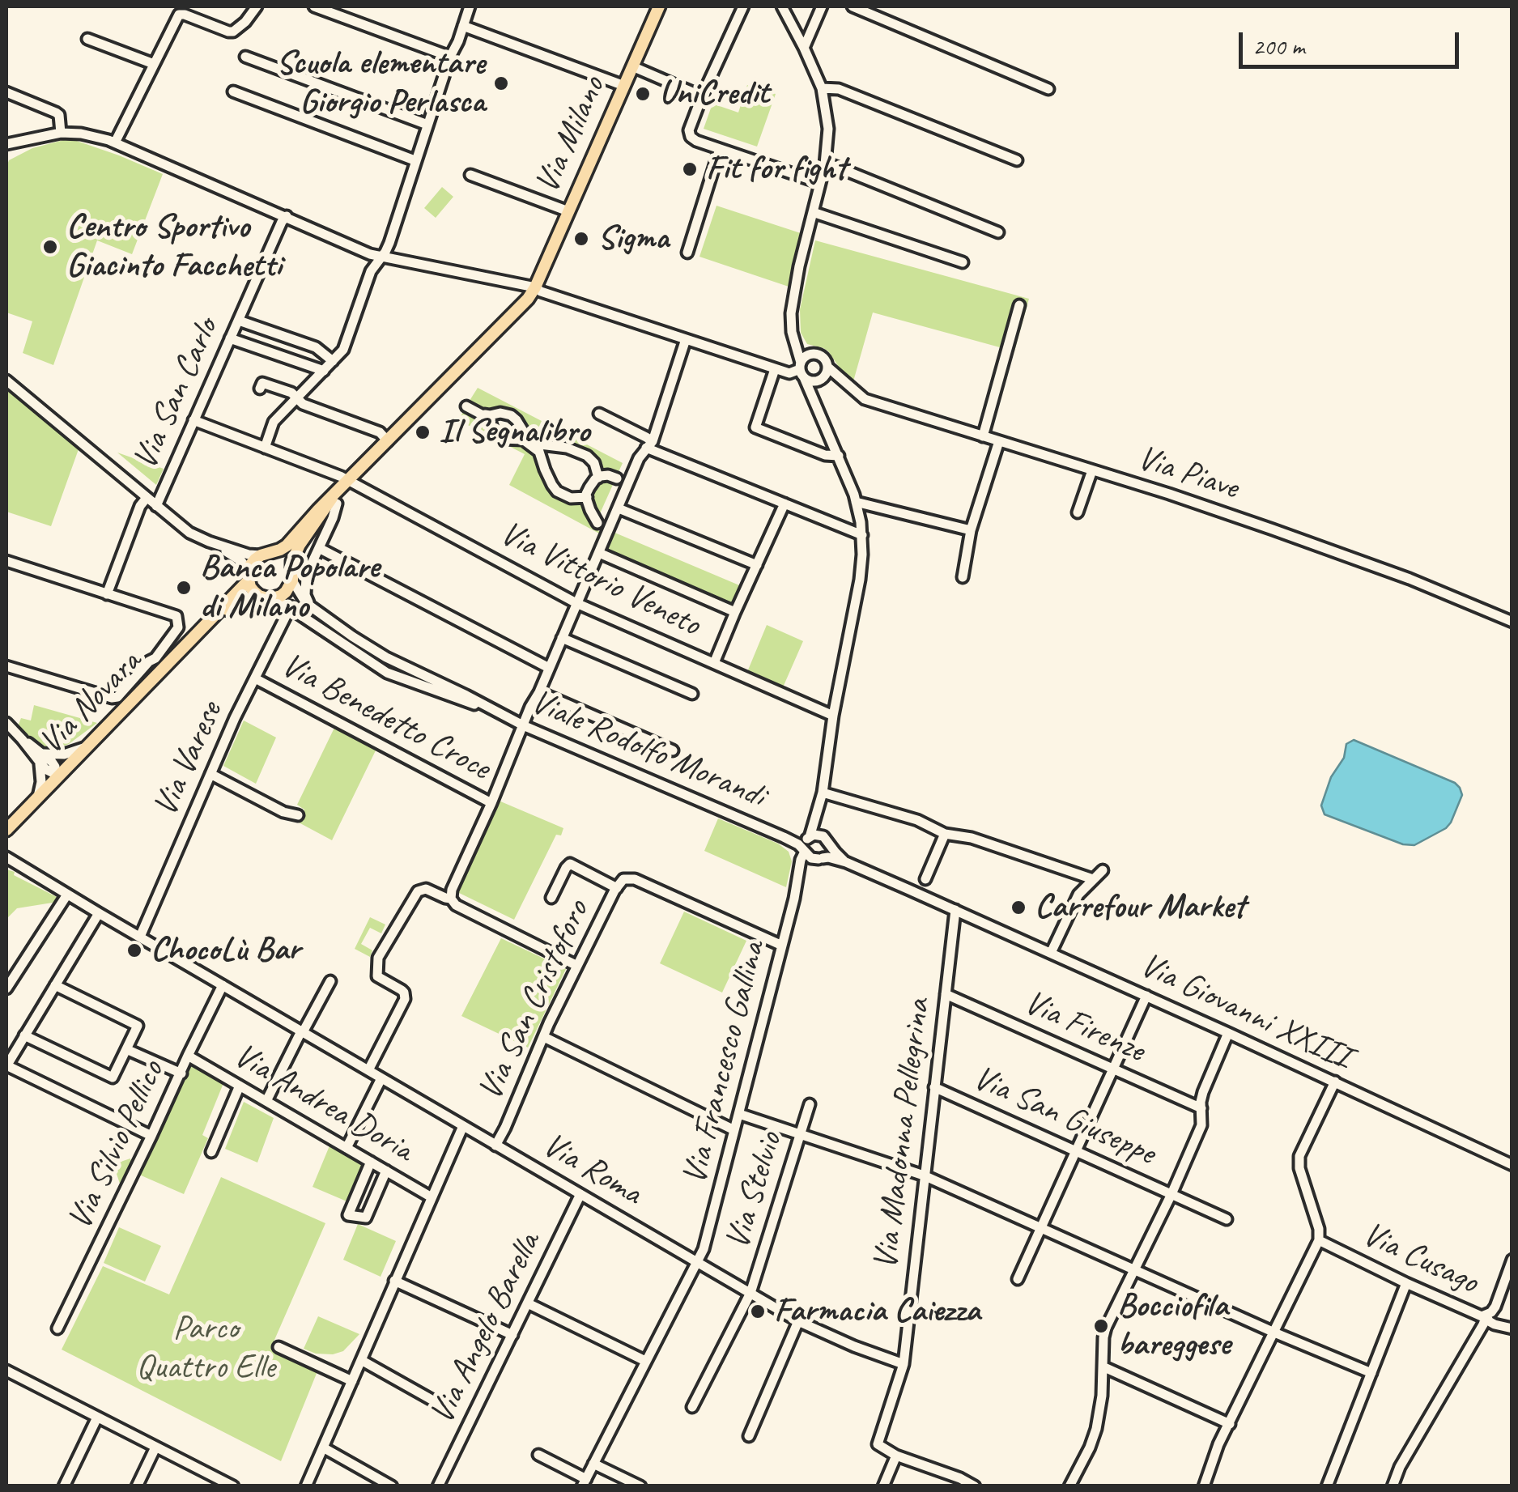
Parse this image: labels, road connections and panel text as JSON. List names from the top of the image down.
{
  "streets": {
    "main road": ["Via Milano", "Via Novara"],
    "street": [
      "Via San Carlo",
      "Via Piave",
      "Via Vittorio Veneto",
      "Via Benedetto Croce",
      "Viale Rodolfo Morandi",
      "Via Varese",
      "Via San Cristoforo",
      "Via Giovanni XXIII",
      "Via Firenze",
      "Via Francesco Gallina",
      "Via Andrea Doria",
      "Via San Giuseppe",
      "Via Madonna Pellegrina",
      "Via Silvio Pellico",
      "Via Roma",
      "Via Stelvio",
      "Via Cusago",
      "Via Angelo Barella"
    ]
  },
  "crossings": [
    ["Via San Carlo", "Via Vittorio Veneto"],
    ["Via Novara", "Viale Rodolfo Morandi"],
    ["Via Benedetto Croce", "Via Varese"],
    ["Viale Rodolfo Morandi", "Via Varese"],
    ["Viale Rodolfo Morandi", "Via Francesco Gallina"],
    ["Via Varese", "Via Roma"],
    ["Via San Cristoforo", "Via Roma"],
    ["Via Giovanni XXIII", "Via Madonna Pellegrina"],
    ["Via Firenze", "Via Madonna Pellegrina"],
    ["Via Francesco Gallina", "Via Roma"],
    ["Via Andrea Doria", "Via Silvio Pellico"],
    ["Via San Giuseppe", "Via Madonna Pellegrina"],
    ["Via Madonna Pellegrina", "Via Roma"],
    ["Via Silvio Pellico", "Via Roma"],
    ["Via Roma", "Via Stelvio"],
    ["Via Roma", "Via Angelo Barella"]
  ],
  "parks": ["Parco Quattro Elle"],
  "places": [
    "Scuola elementare Giorgio Perlasca",
    "UniCredit",
    "Fit for fight",
    "Sigma",
    "Centro Sportivo Giacinto Facchetti",
    "Il Segnalibro",
    "Banca Popolare di Milano",
    "Carrefour Market",
    "ChocoLù Bar",
    "Farmacia Caiezza",
    "Bocciofila bareggese"
  ],
  "scale_bar": "200 m"
}
